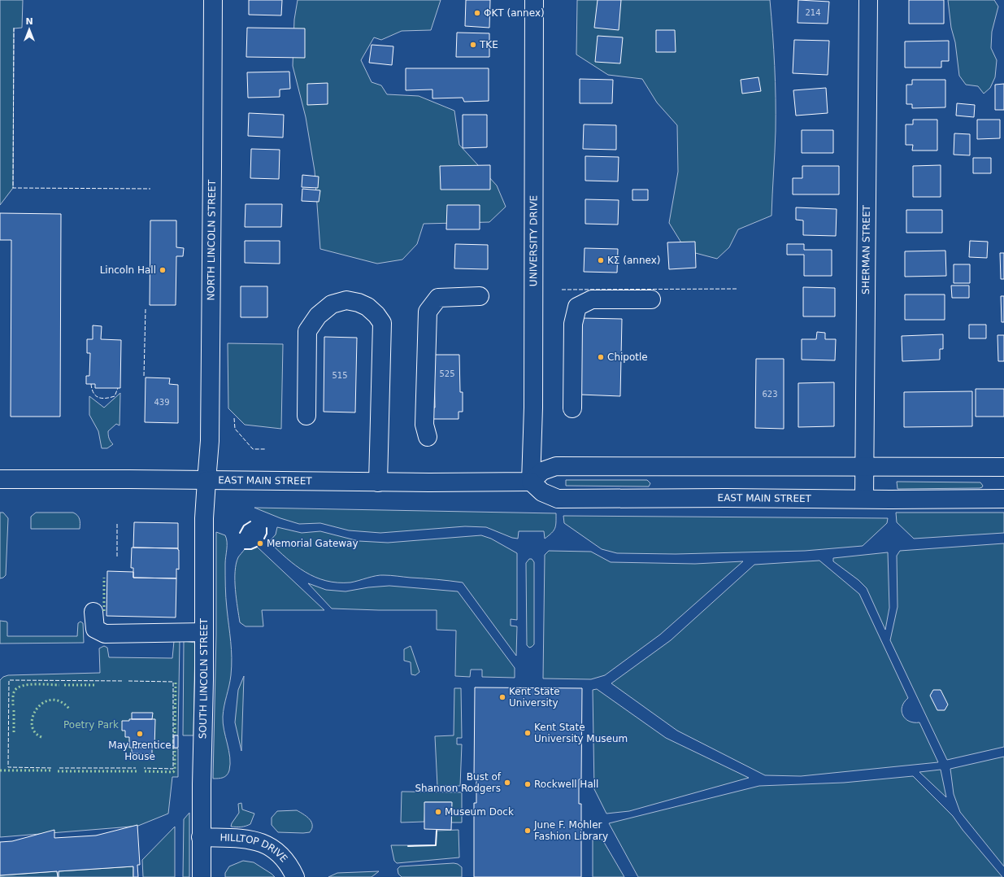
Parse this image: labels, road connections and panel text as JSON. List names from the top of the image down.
{
  "streets": {
    "main road": [
      "NORTH LINCOLN STREET",
      "UNIVERSITY DRIVE",
      "SHERMAN STREET",
      "EAST MAIN STREET",
      "SOUTH LINCOLN STREET",
      "HILLTOP DRIVE"
    ]
  },
  "crossings": [
    ["NORTH LINCOLN STREET", "EAST MAIN STREET"],
    ["NORTH LINCOLN STREET", "SOUTH LINCOLN STREET"],
    ["UNIVERSITY DRIVE", "EAST MAIN STREET"],
    ["SHERMAN STREET", "EAST MAIN STREET"],
    ["EAST MAIN STREET", "SOUTH LINCOLN STREET"],
    ["SOUTH LINCOLN STREET", "HILLTOP DRIVE"]
  ],
  "parks": ["Poetry Park"],
  "places": [
    "ΦΚΤ (annex)",
    "TKE",
    "ΚΣ (annex)",
    "Lincoln Hall",
    "Chipotle",
    "Memorial Gateway",
    "Kent State University",
    "Kent State University Museum",
    "May Prentice House",
    "Bust of Shannon Rodgers",
    "Rockwell Hall",
    "Museum Dock",
    "June F. Mohler Fashion Library"
  ],
  "house_numbers": [
    "214",
    "525",
    "515",
    "623",
    "439"
  ],
  "north": "top"
}
